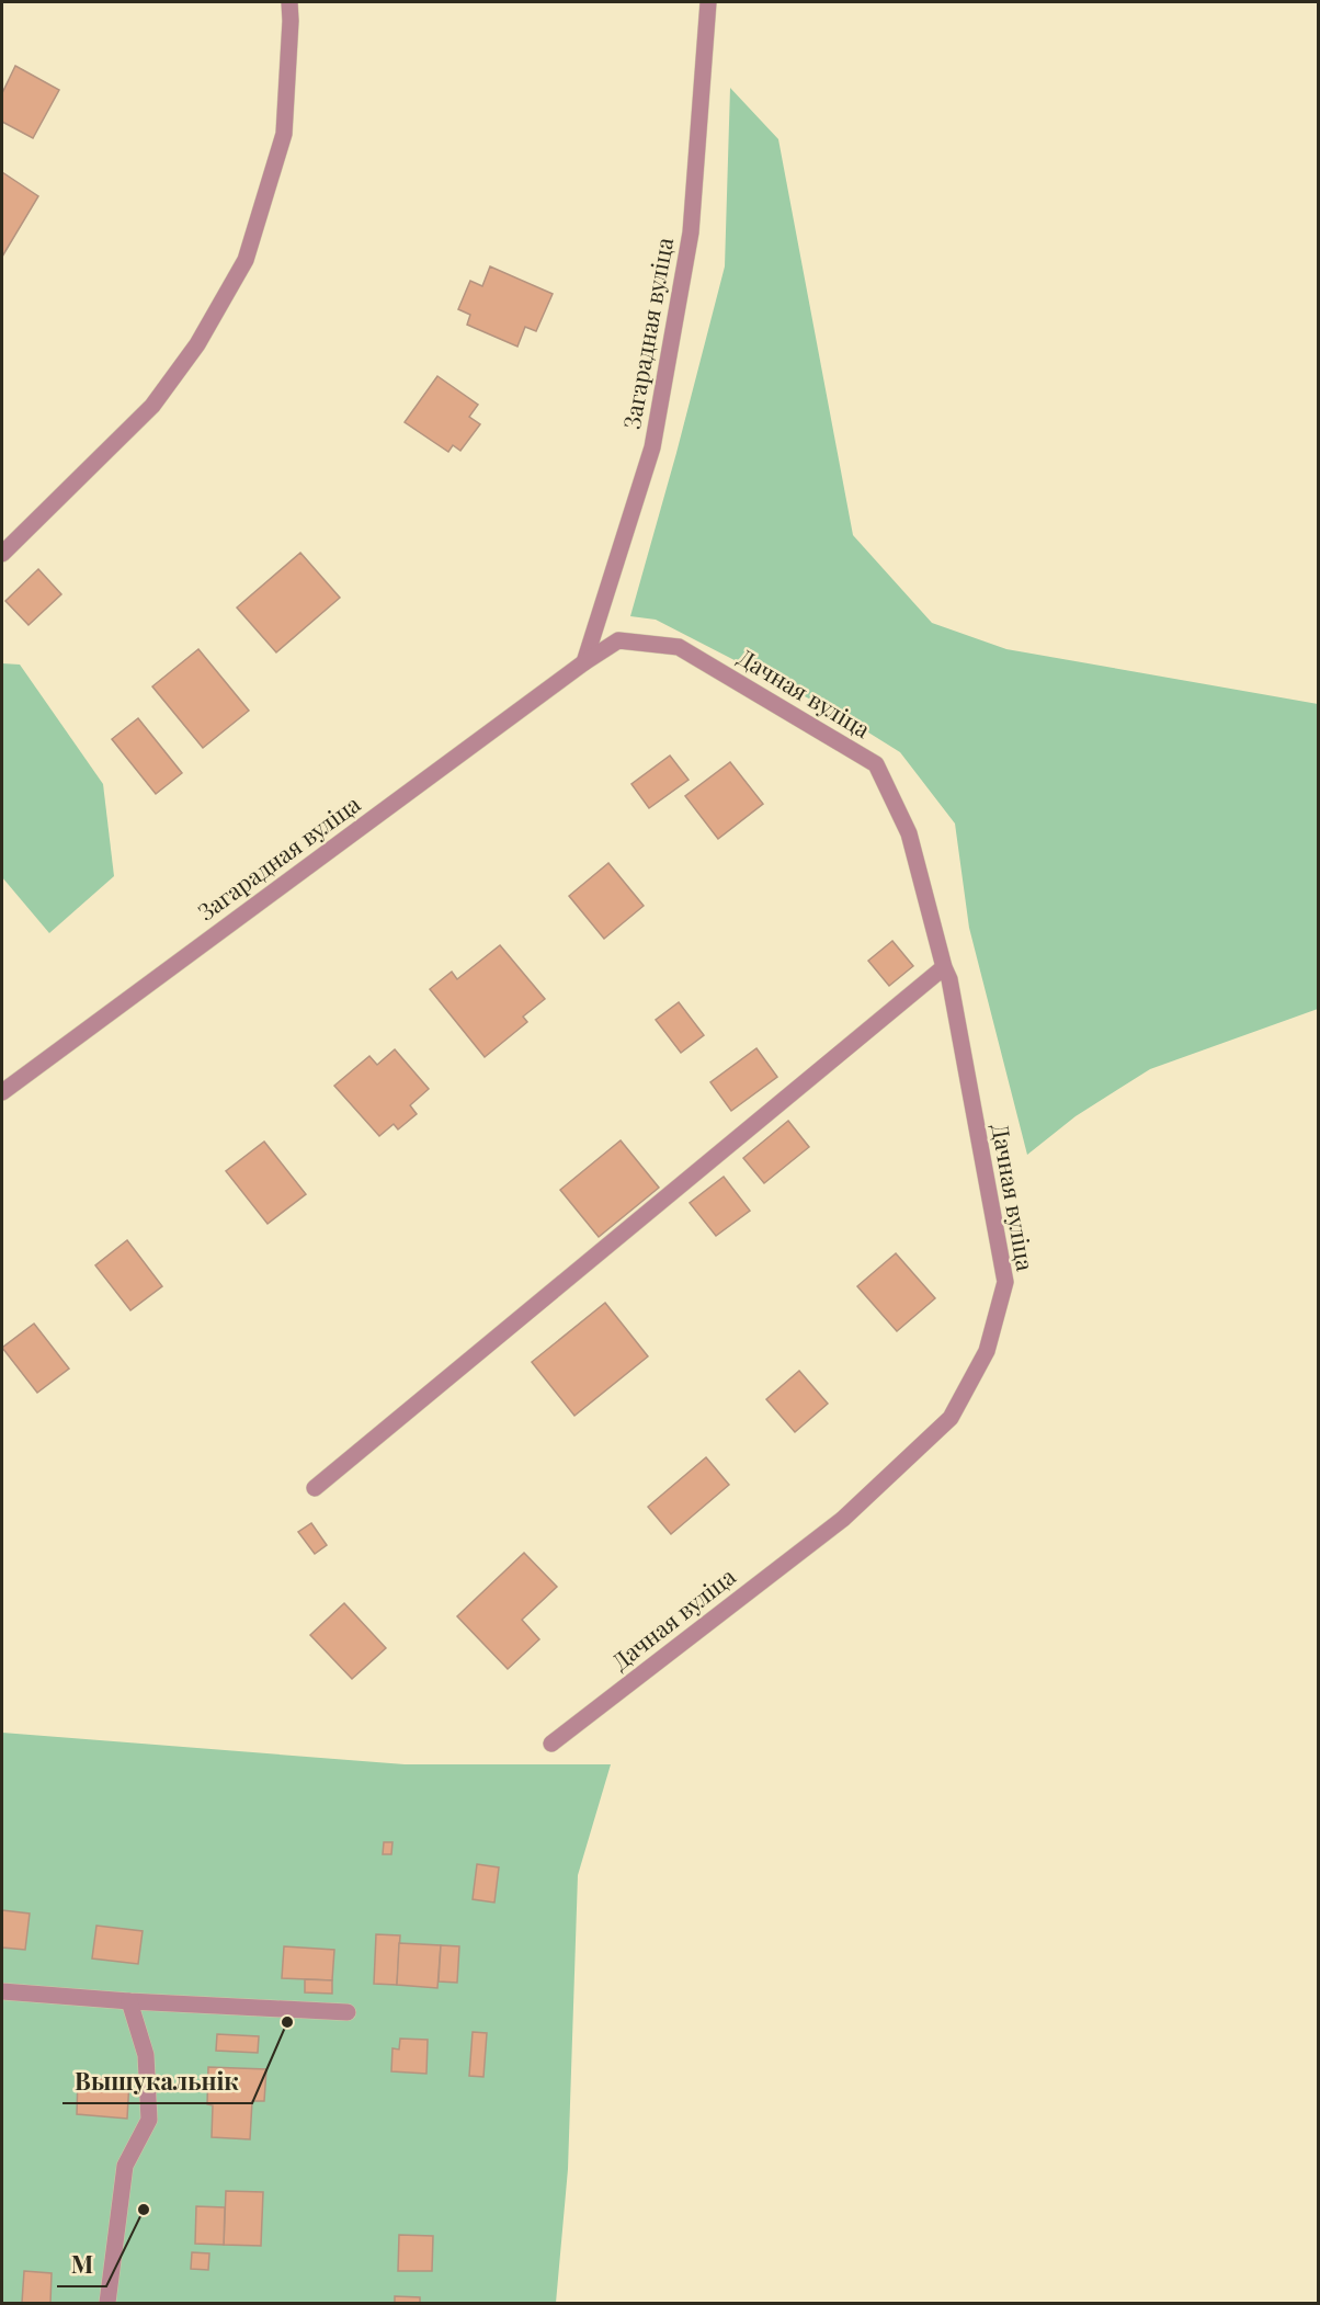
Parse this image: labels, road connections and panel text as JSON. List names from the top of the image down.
{
  "streets": {
    "street": ["Загарадная вуліца", "Дачная вуліца"]
  },
  "crossings": [
    ["Загарадная вуліца", "Дачная вуліца"]
  ],
  "places": ["Вышукальнік", "М"]
}
